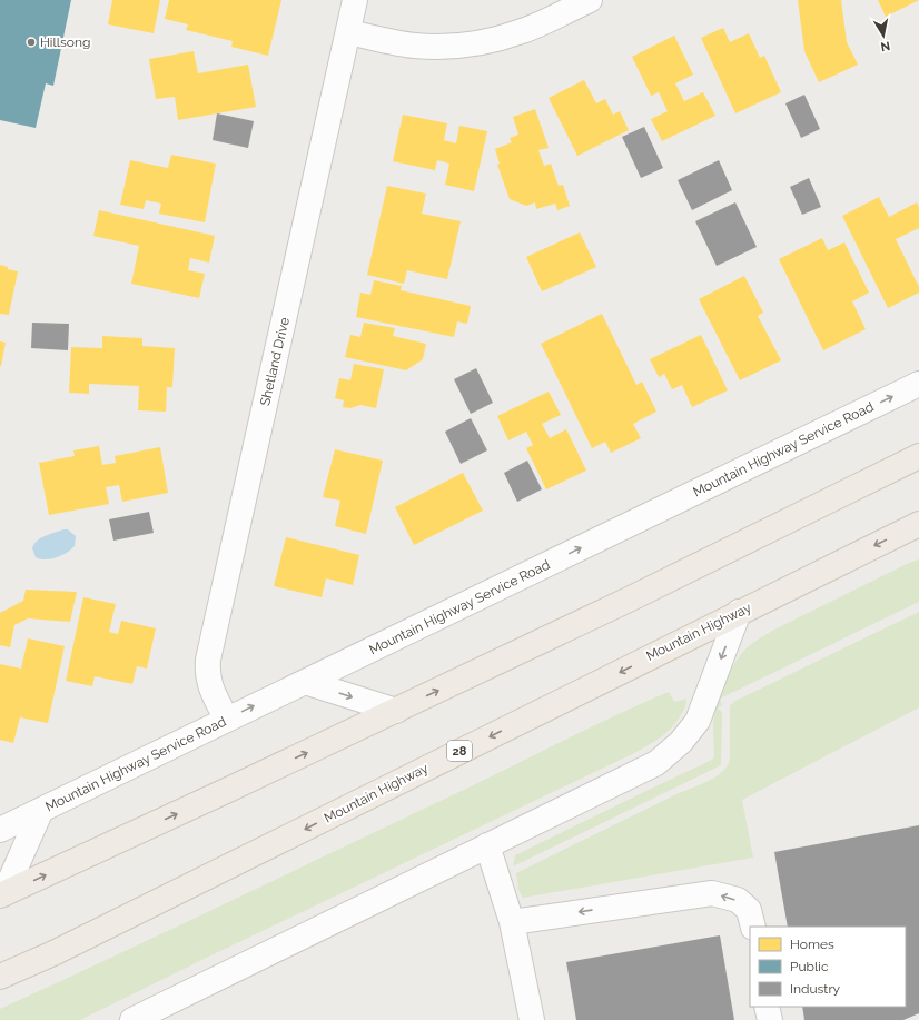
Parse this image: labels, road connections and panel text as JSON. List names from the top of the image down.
{
  "streets": {
    "main road": ["Mountain Highway", "28"],
    "street": ["Shetland Drive", "Mountain Highway Service Road"]
  },
  "crossings": [
    ["Shetland Drive", "Mountain Highway Service Road"]
  ],
  "one_way": ["Mountain Highway Service Road"],
  "places": ["Hillsong"],
  "legend": ["Homes", "Public", "Industry"],
  "north": "bottom"
}
